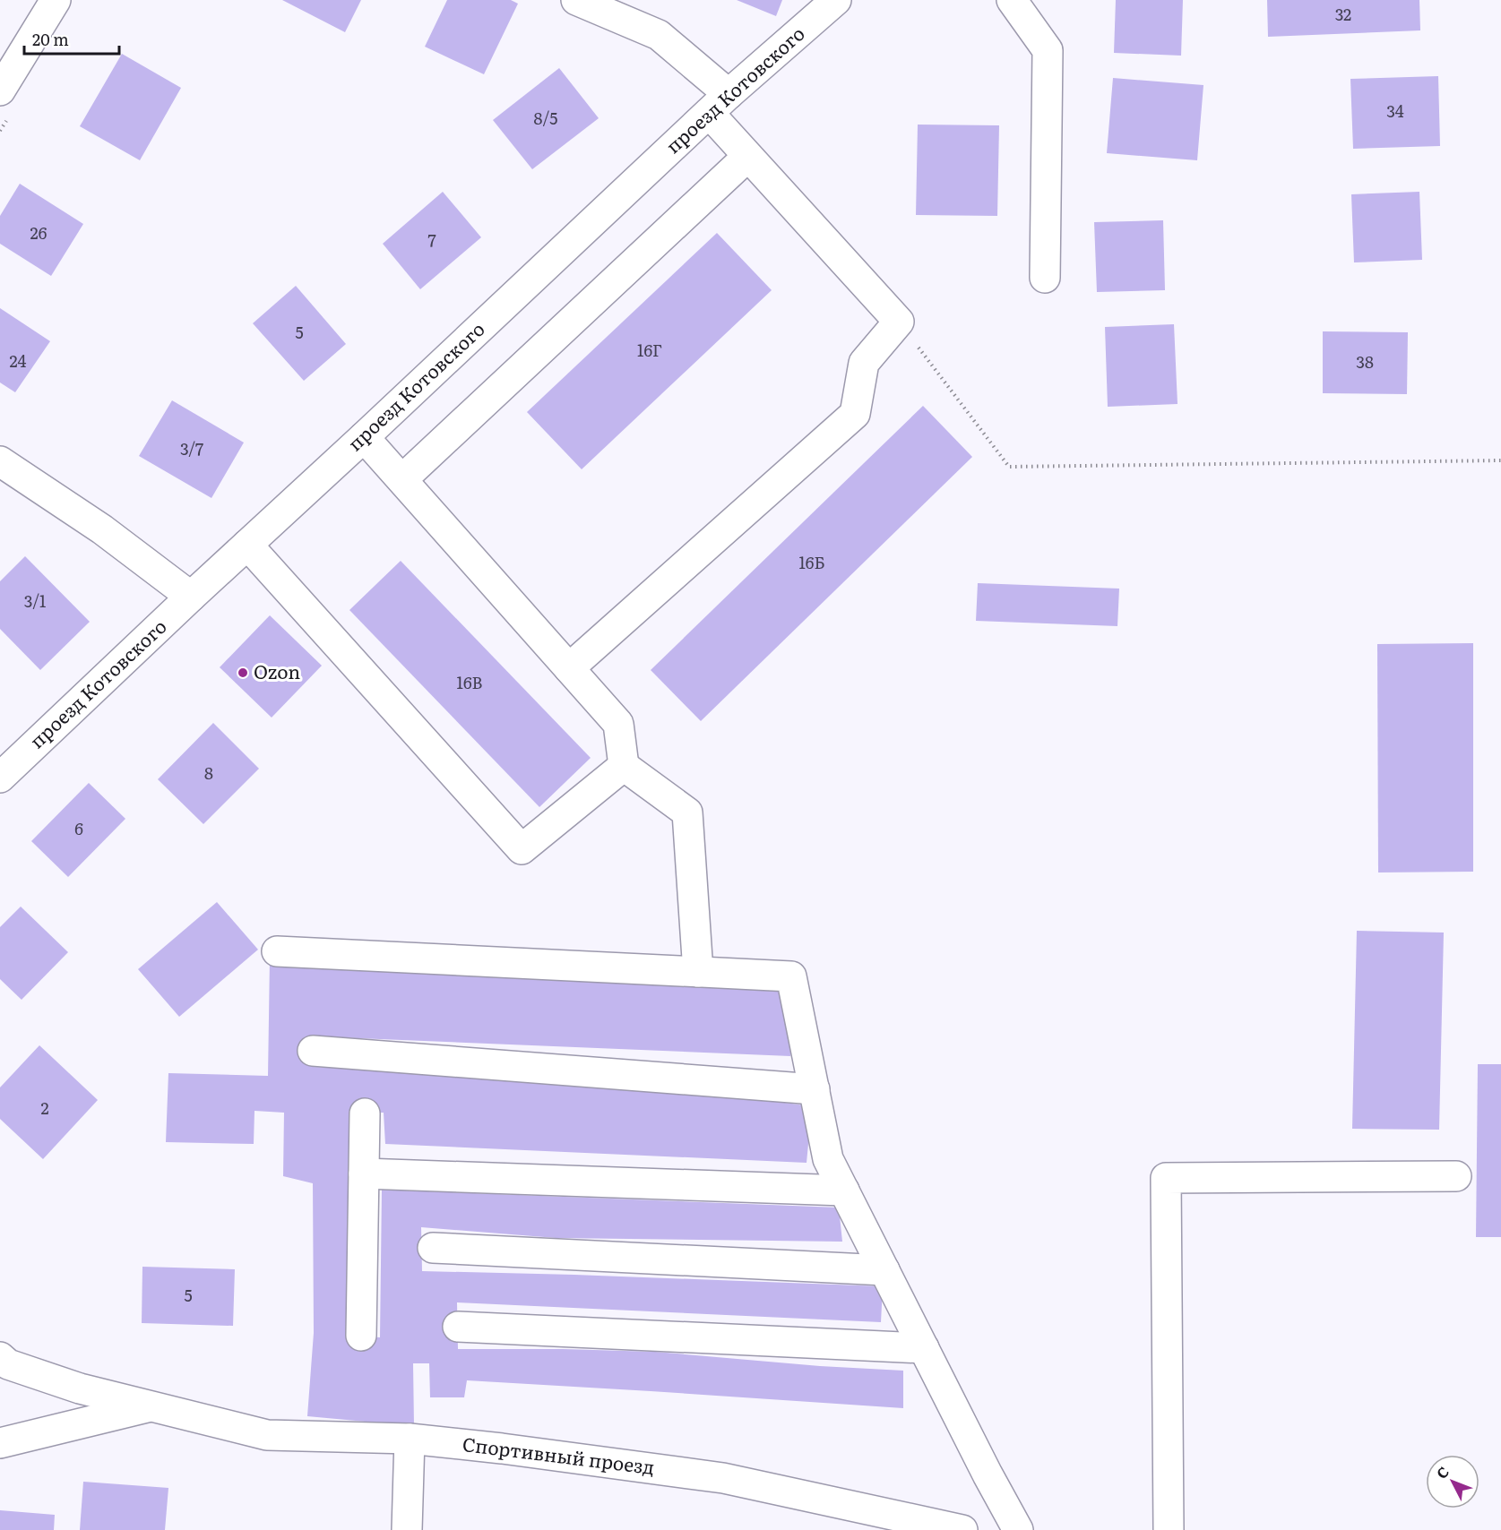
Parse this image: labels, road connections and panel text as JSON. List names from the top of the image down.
{
  "streets": {
    "street": ["проезд Котовского", "Спортивный проезд"]
  },
  "places": ["Ozon"],
  "house_numbers": [
    "32",
    "34",
    "8/5",
    "26",
    "7",
    "5",
    "16Г",
    "24",
    "38",
    "3/7",
    "16Б",
    "3/1",
    "16В",
    "8",
    "6",
    "2",
    "5"
  ],
  "scale_bar": "20 m",
  "north": "top left"
}
